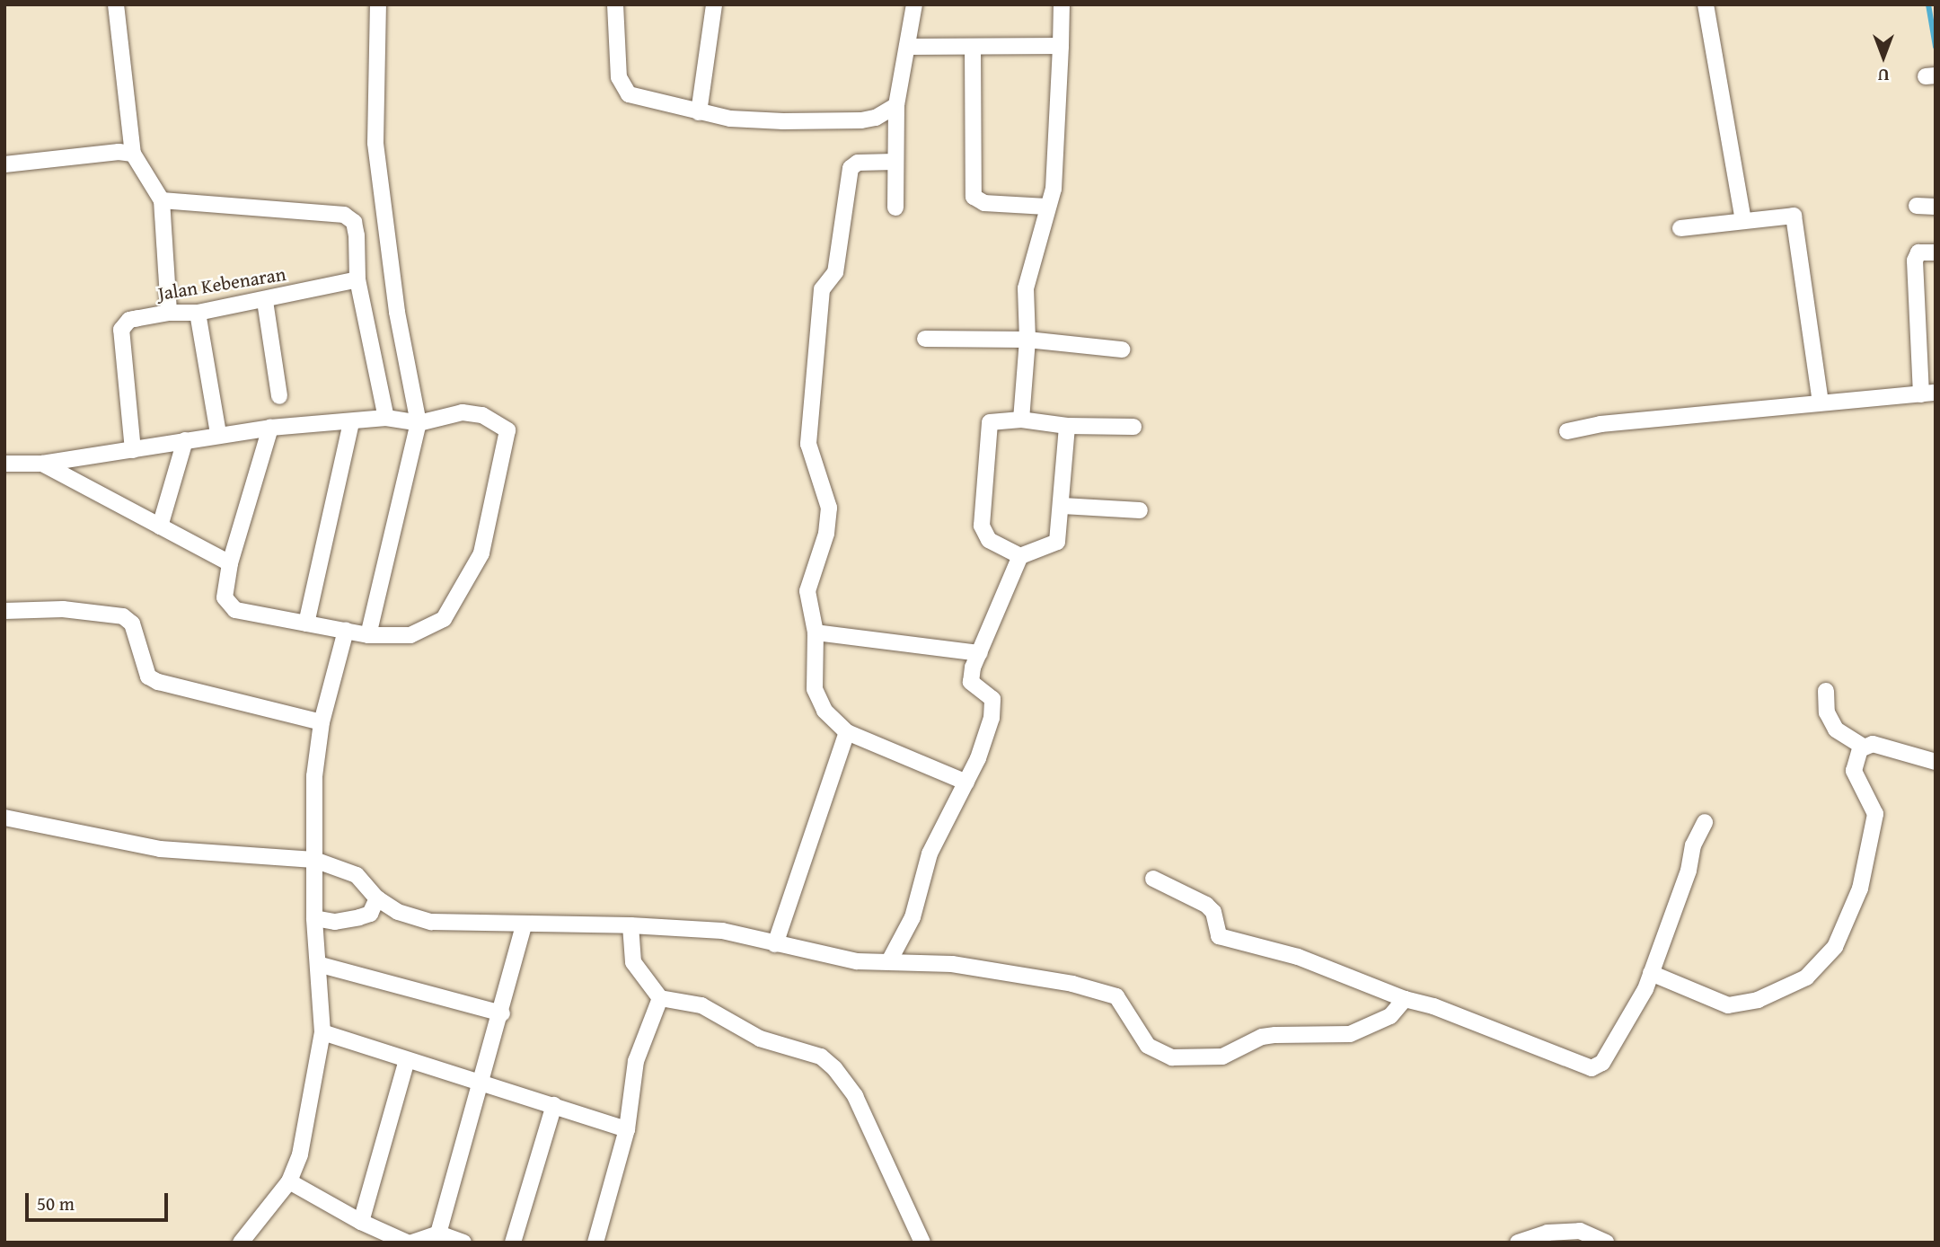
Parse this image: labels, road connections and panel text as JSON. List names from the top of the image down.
{
  "streets": {
    "street": ["Jalan Kebenaran"]
  },
  "scale_bar": "50 m",
  "north": "bottom"
}
